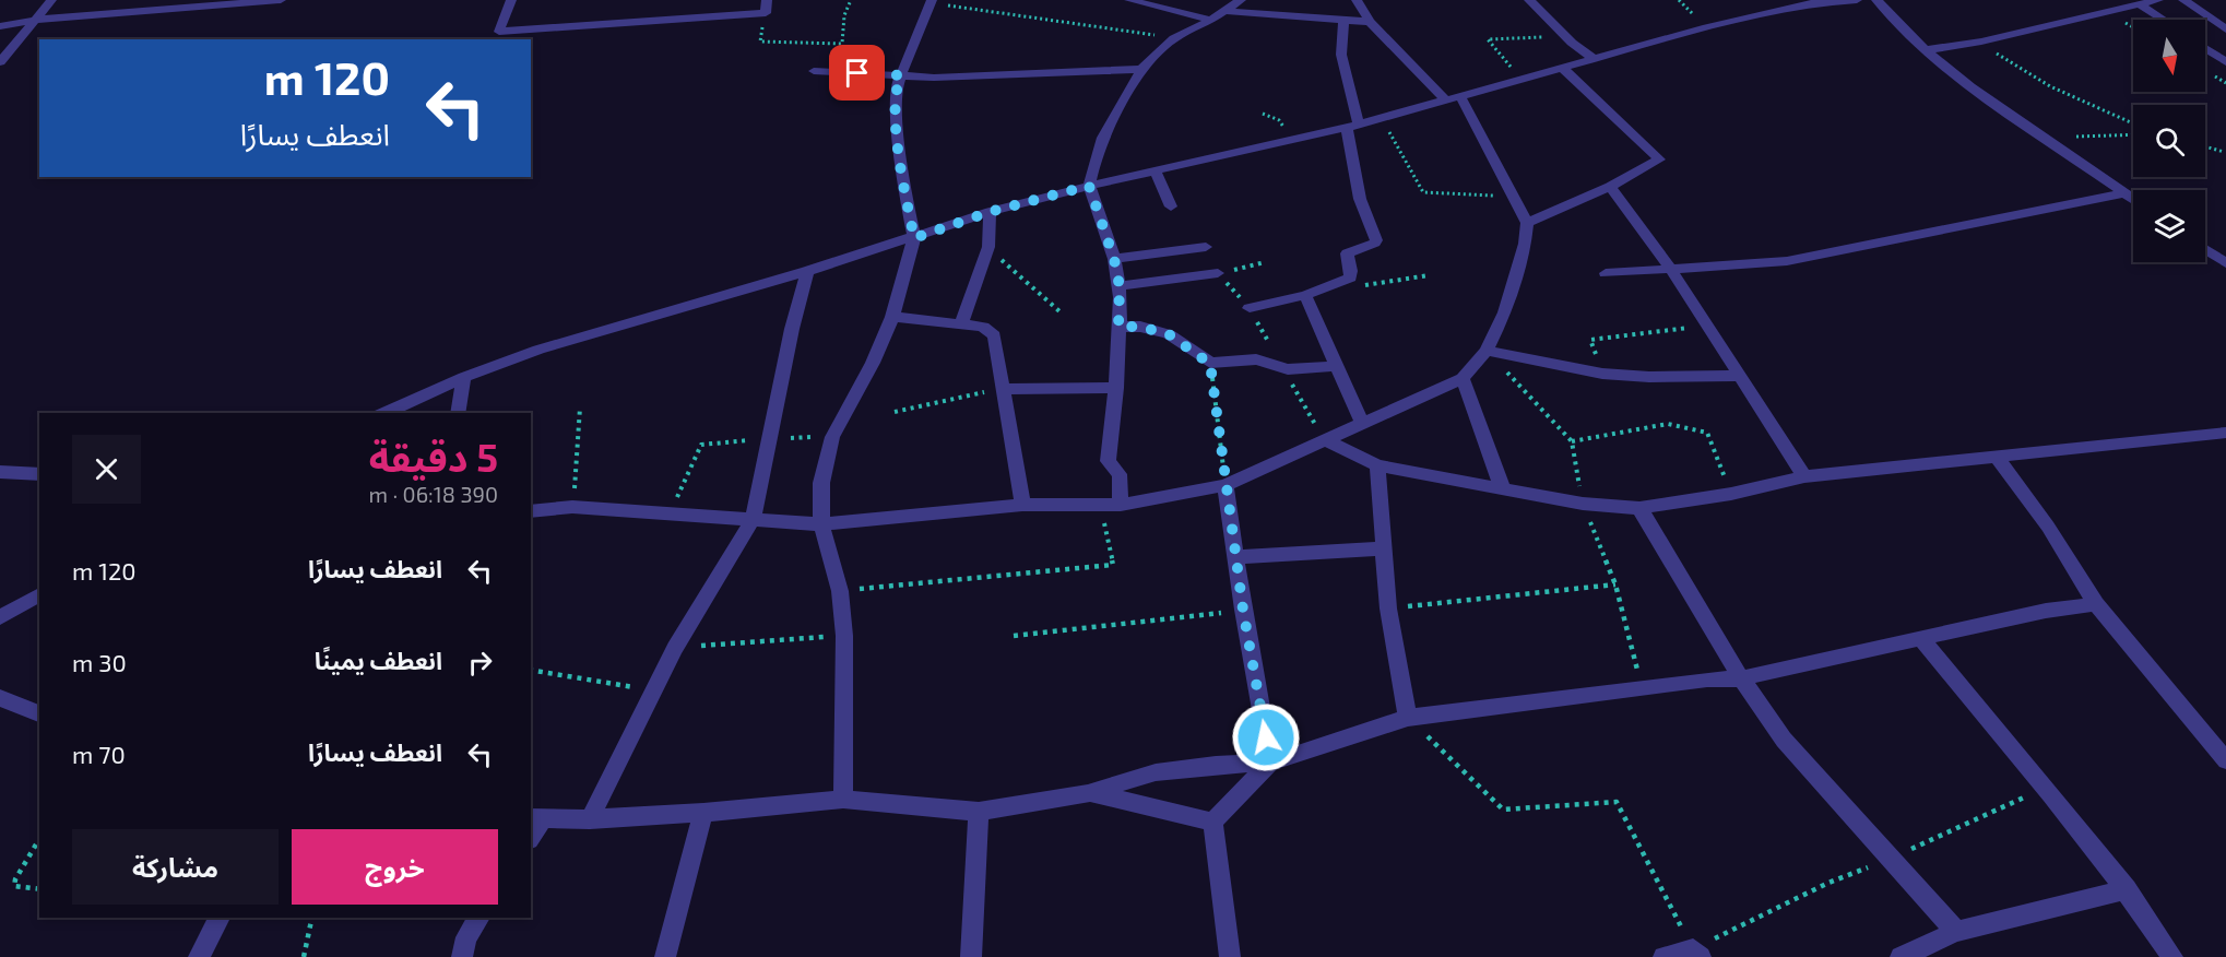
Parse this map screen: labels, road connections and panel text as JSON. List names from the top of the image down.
{
  "north": "bottom",
  "page": {
    "turn": ["120 m", "انعطف يسارًا"],
    "heading": ["5 دقيقة", "390 m · 06:18"],
    "list": [
      {
        "name": "انعطف يسارًا",
        "value": "120 m"
      },
      {
        "name": "انعطف يمينًا",
        "value": "30 m"
      },
      {
        "name": "انعطف يسارًا",
        "value": "70 m"
      }
    ],
    "buttons": ["خروج", "مشاركة"]
  }
}
